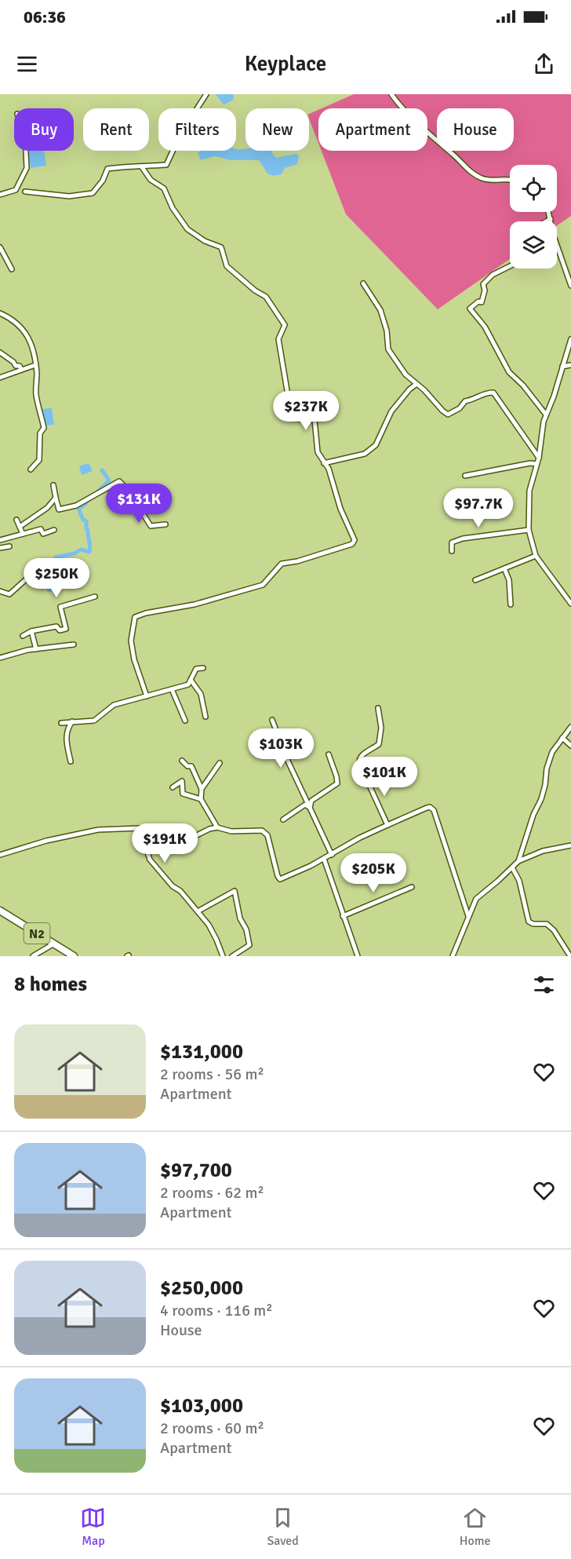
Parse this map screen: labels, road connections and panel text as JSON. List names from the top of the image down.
{
  "streets": {
    "highway": ["N2"]
  },
  "page": {
    "status": "06:36",
    "header": "Keyplace",
    "chip": [
      "Buy",
      "Rent",
      "Filters",
      "New",
      "Apartment",
      "House"
    ],
    "price": [
      "$237K",
      "$131K",
      "$97.7K",
      "$250K",
      "$103K",
      "$101K",
      "$191K",
      "$205K"
    ],
    "heading": "8 homes",
    "list": [
      {
        "name": "$131,000",
        "note": "2 rooms · 56 m² · Apartment"
      },
      {
        "name": "$97,700",
        "note": "2 rooms · 62 m² · Apartment"
      },
      {
        "name": "$250,000",
        "note": "4 rooms · 116 m² · House"
      },
      {
        "name": "$103,000",
        "note": "2 rooms · 60 m² · Apartment"
      }
    ],
    "tabs": ["Map", "Saved", "Home"]
  }
}
